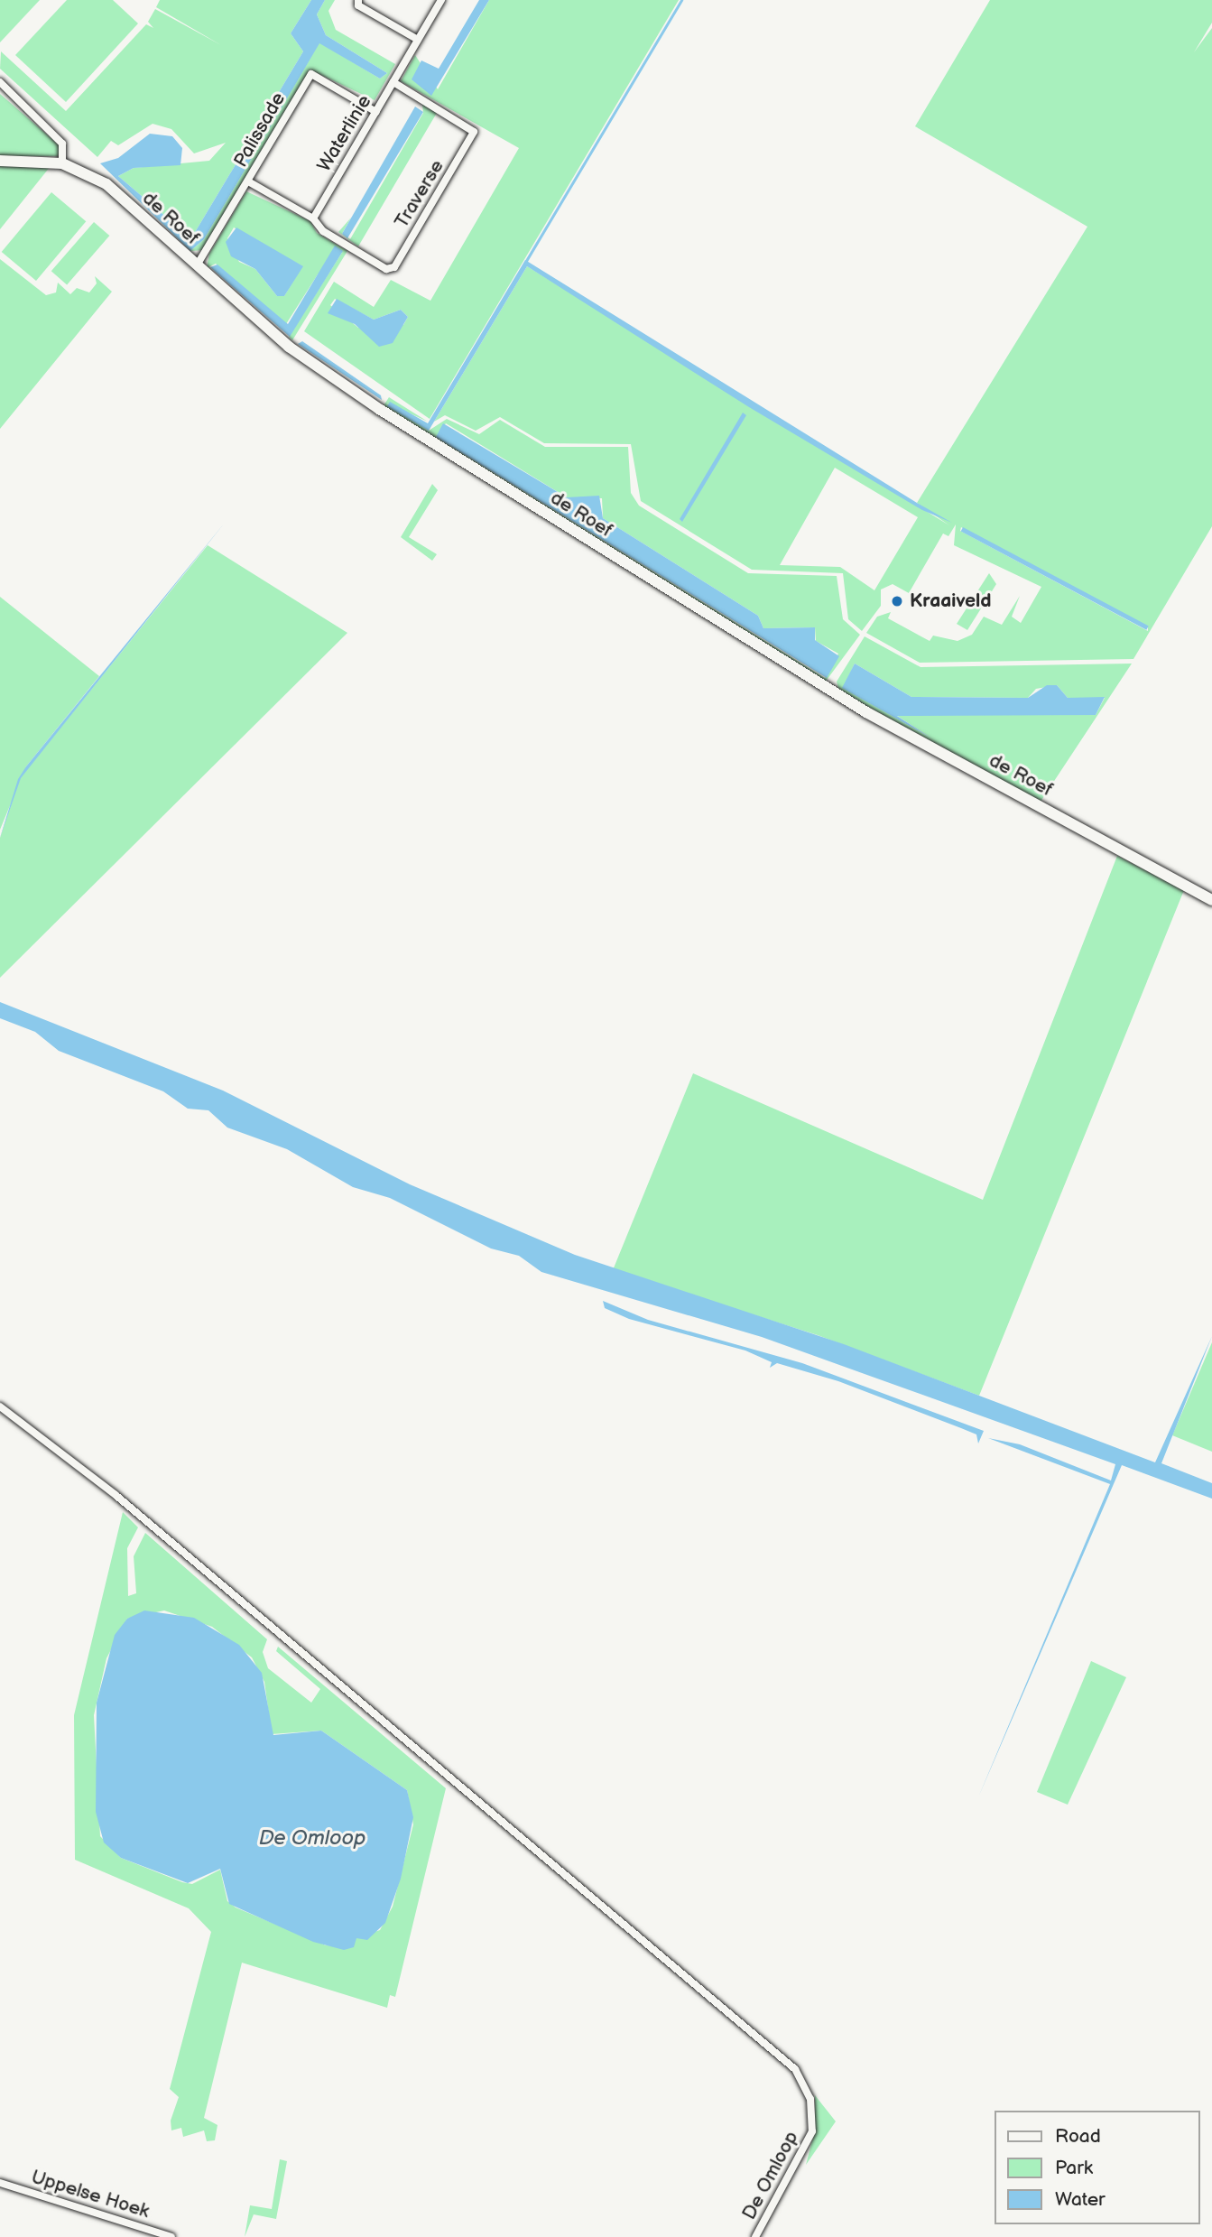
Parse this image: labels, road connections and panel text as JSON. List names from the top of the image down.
{
  "streets": {
    "street": [
      "Palissade",
      "Waterlinie",
      "Traverse",
      "de Roef",
      "De Omloop",
      "Uppelse Hoek"
    ]
  },
  "crossings": [
    ["Palissade", "Waterlinie"],
    ["Palissade", "de Roef"],
    ["Waterlinie", "Traverse"]
  ],
  "water": ["De Omloop"],
  "places": ["Kraaiveld"],
  "legend": ["Road", "Park", "Water"]
}
